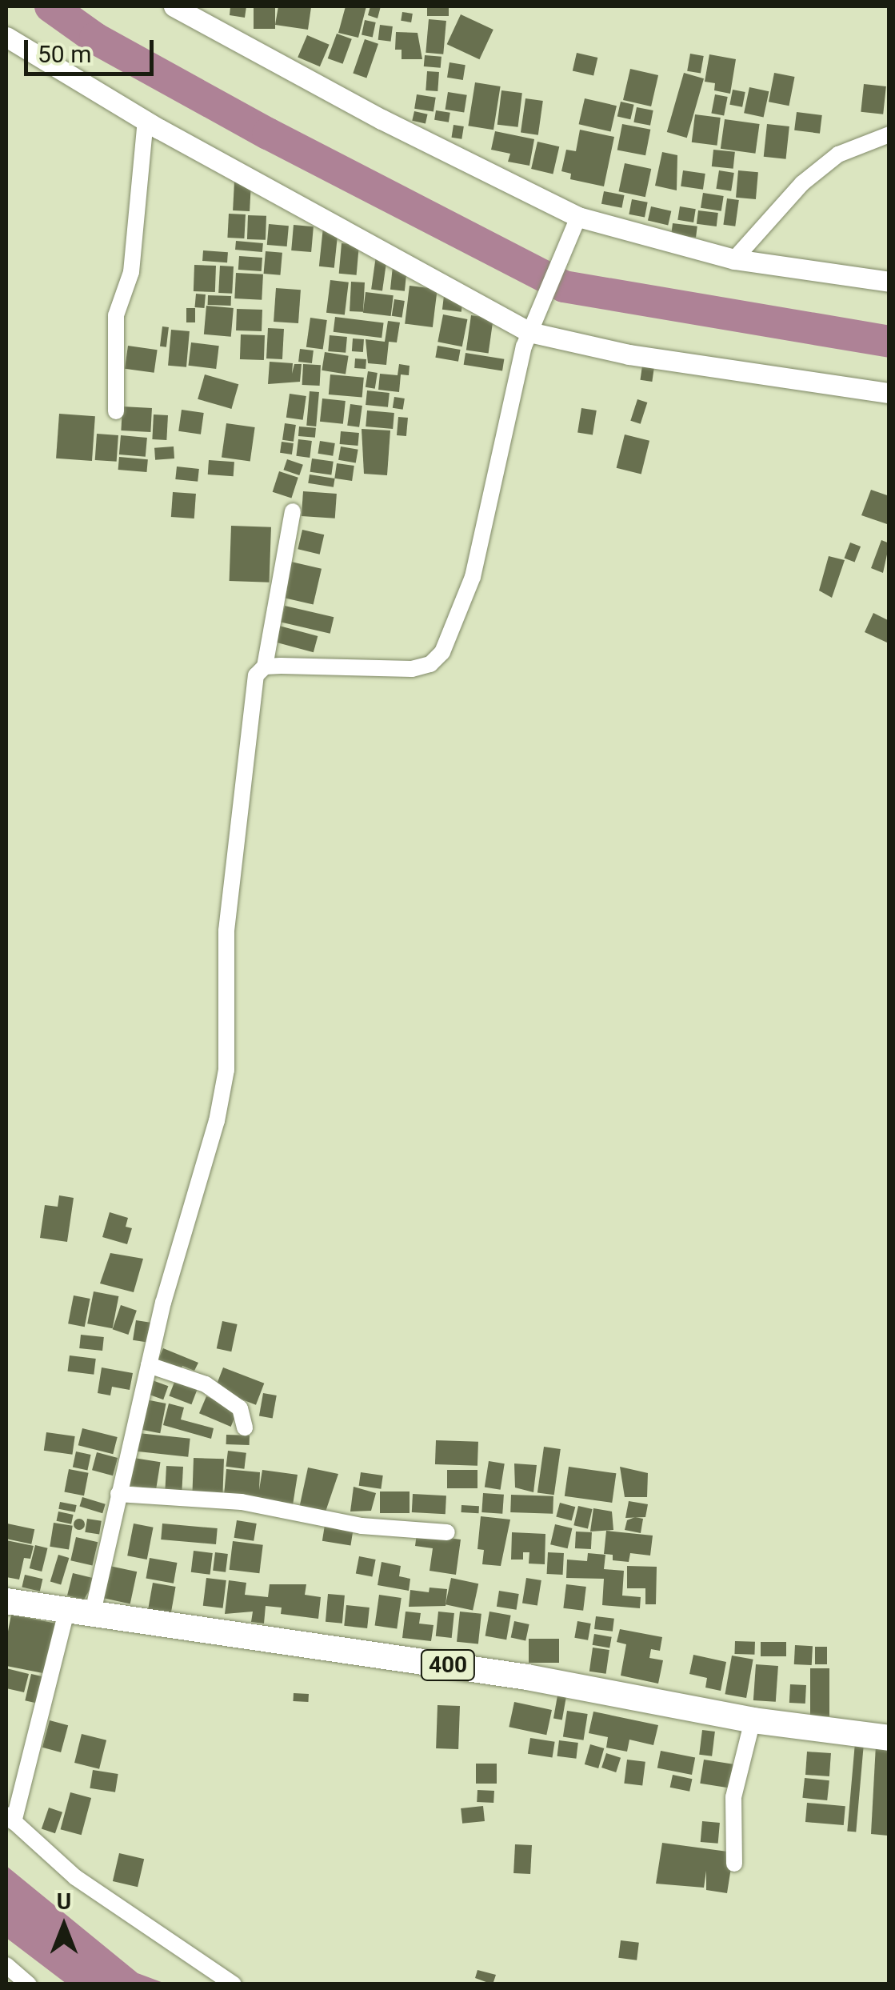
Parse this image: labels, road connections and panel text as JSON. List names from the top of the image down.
{
  "streets": {
    "main road": ["400"]
  },
  "scale_bar": "50 m",
  "north": "top"
}
